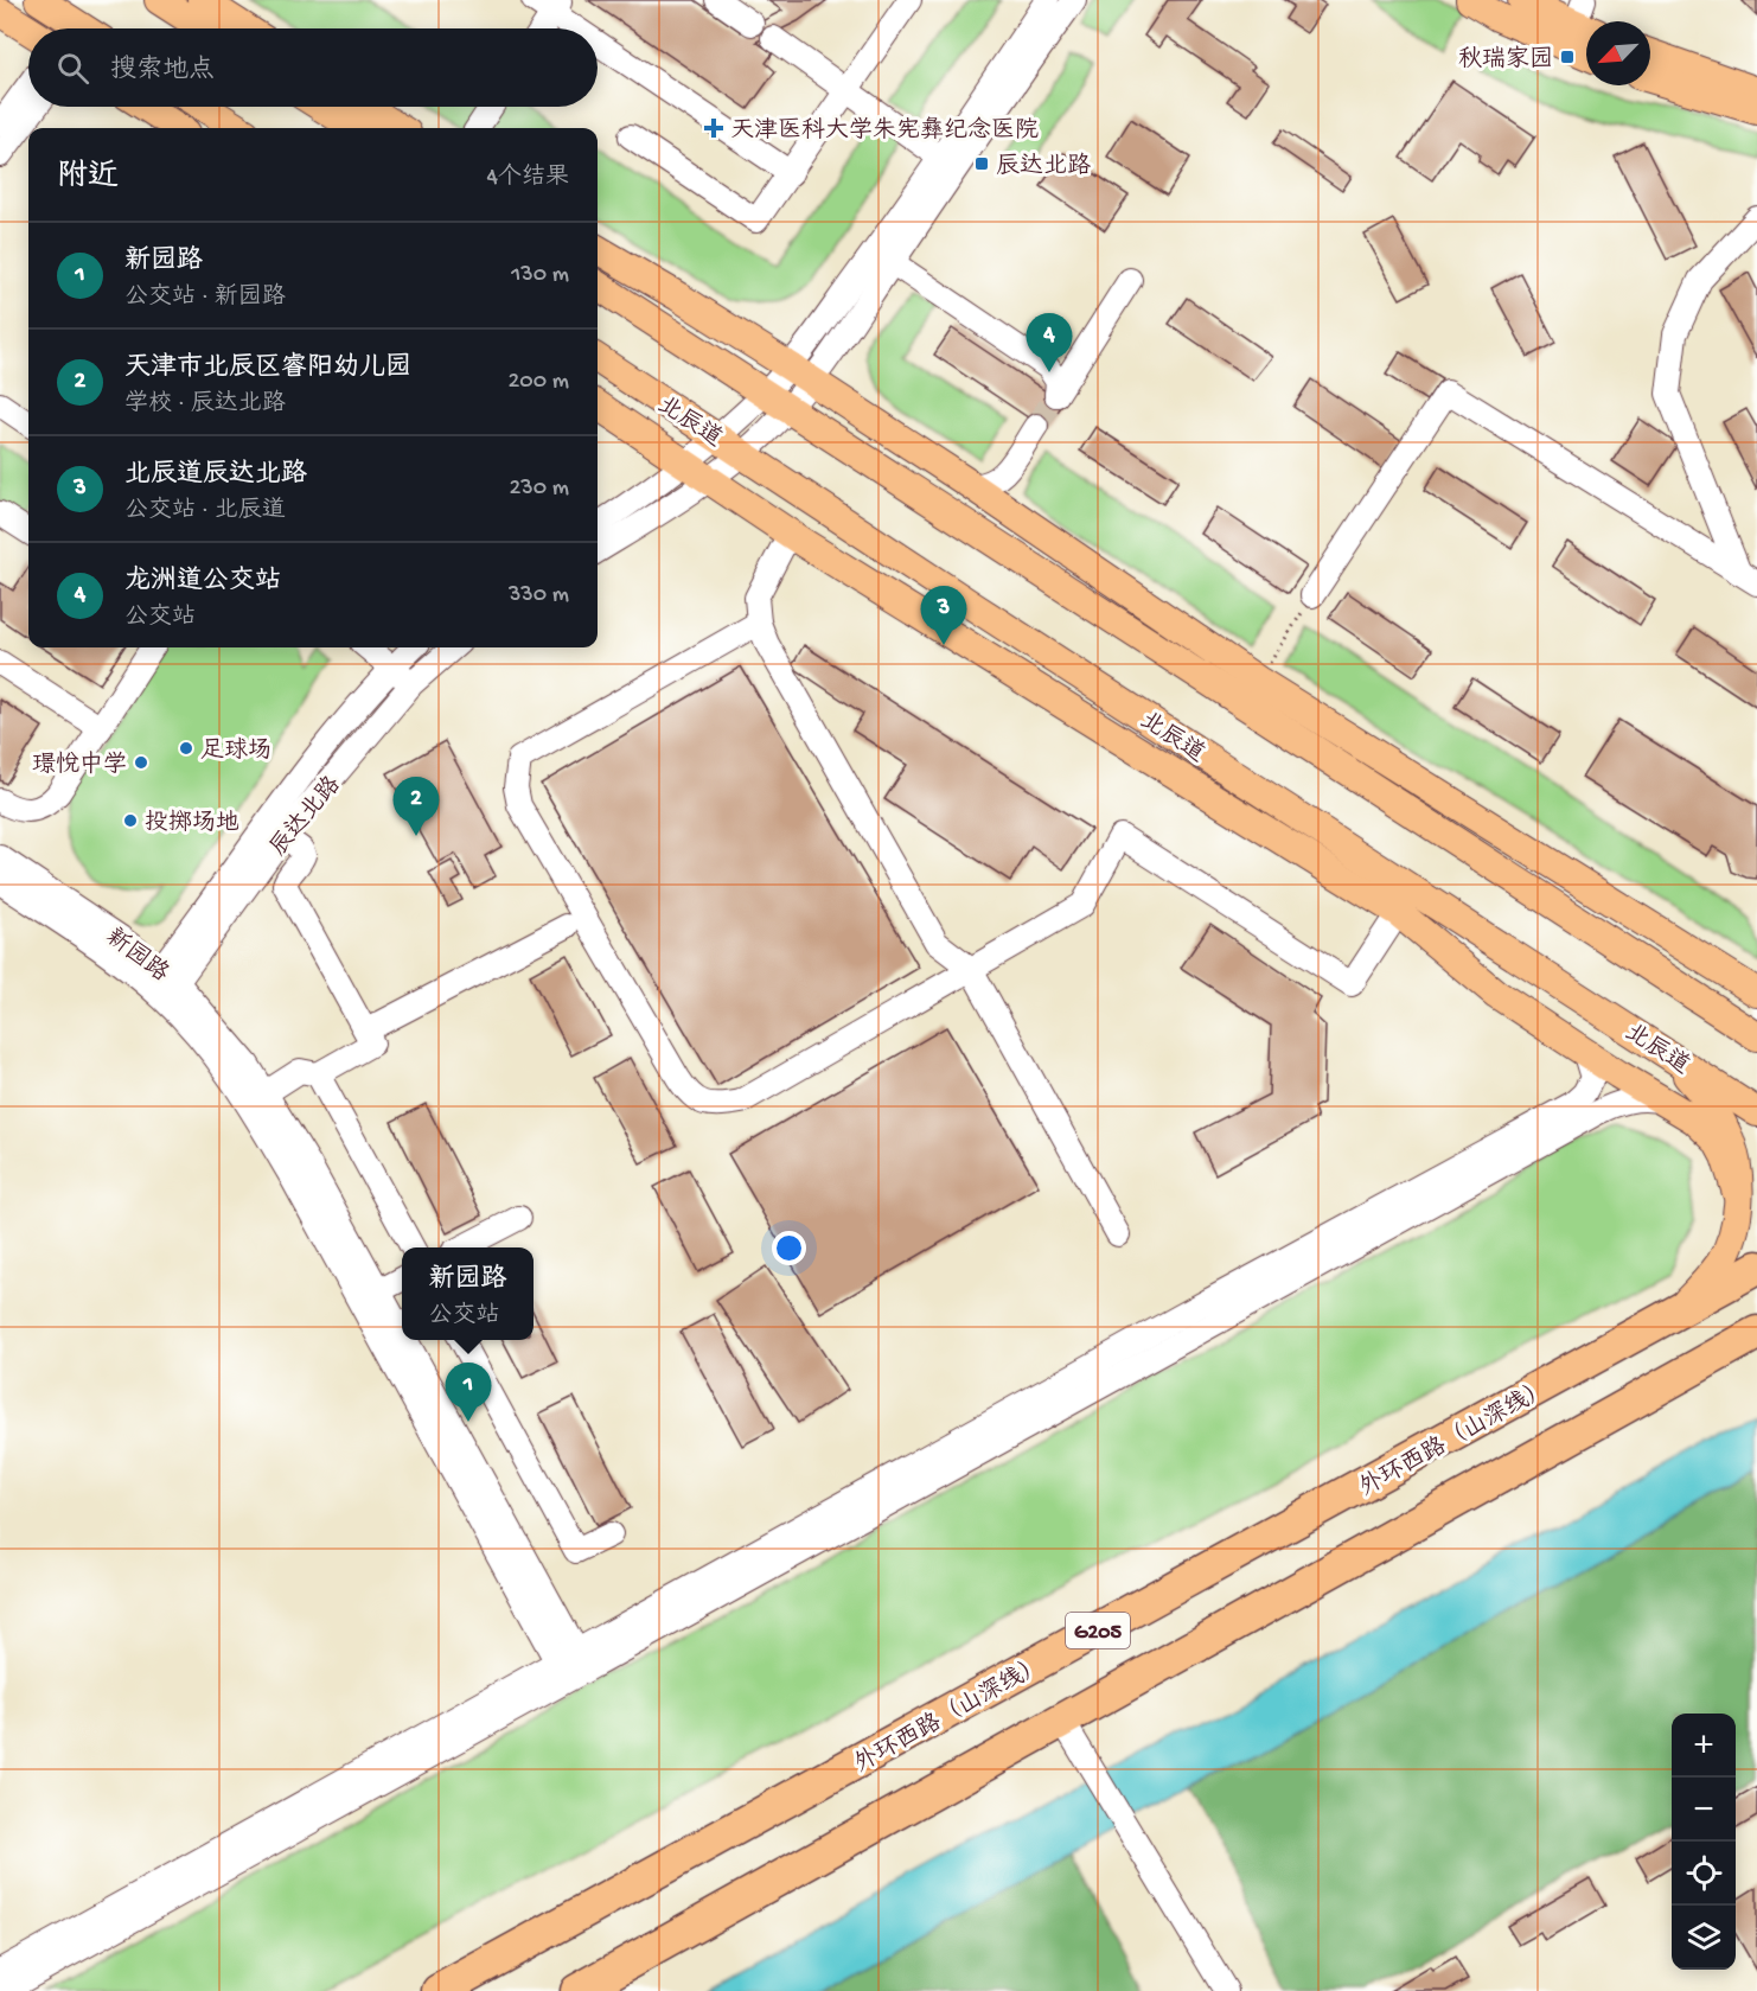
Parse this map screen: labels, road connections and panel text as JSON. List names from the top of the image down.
{
  "streets": {
    "highway": ["外环西路（山深线）", "G205"],
    "main road": ["北辰道"],
    "street": ["辰达北路", "新园路"]
  },
  "crossings": [
    ["辰达北路", "新园路"]
  ],
  "places": {
    "transit": ["秋瑞家园", "辰达北路"],
    "health": ["天津医科大学朱宪彝纪念医院"],
    "other": ["足球场", "璟悦中学", "投掷场地"]
  },
  "north": "bottom left",
  "page": {
    "search": "搜索地点",
    "heading": ["附近", "4个结果"],
    "list": [
      {
        "mark": "1",
        "name": "新园路",
        "note": "公交站 · 新园路",
        "value": "130 m"
      },
      {
        "mark": "2",
        "name": "天津市北辰区睿阳幼儿园",
        "note": "学校 · 辰达北路",
        "value": "200 m"
      },
      {
        "mark": "3",
        "name": "北辰道辰达北路",
        "note": "公交站 · 北辰道",
        "value": "230 m"
      },
      {
        "mark": "4",
        "name": "龙洲道公交站",
        "note": "公交站",
        "value": "330 m"
      }
    ],
    "pins": [
      "4",
      "3",
      "2",
      "1"
    ],
    "popup": ["新园路", "公交站"],
    "map_buttons": ["+", "−"]
  }
}
